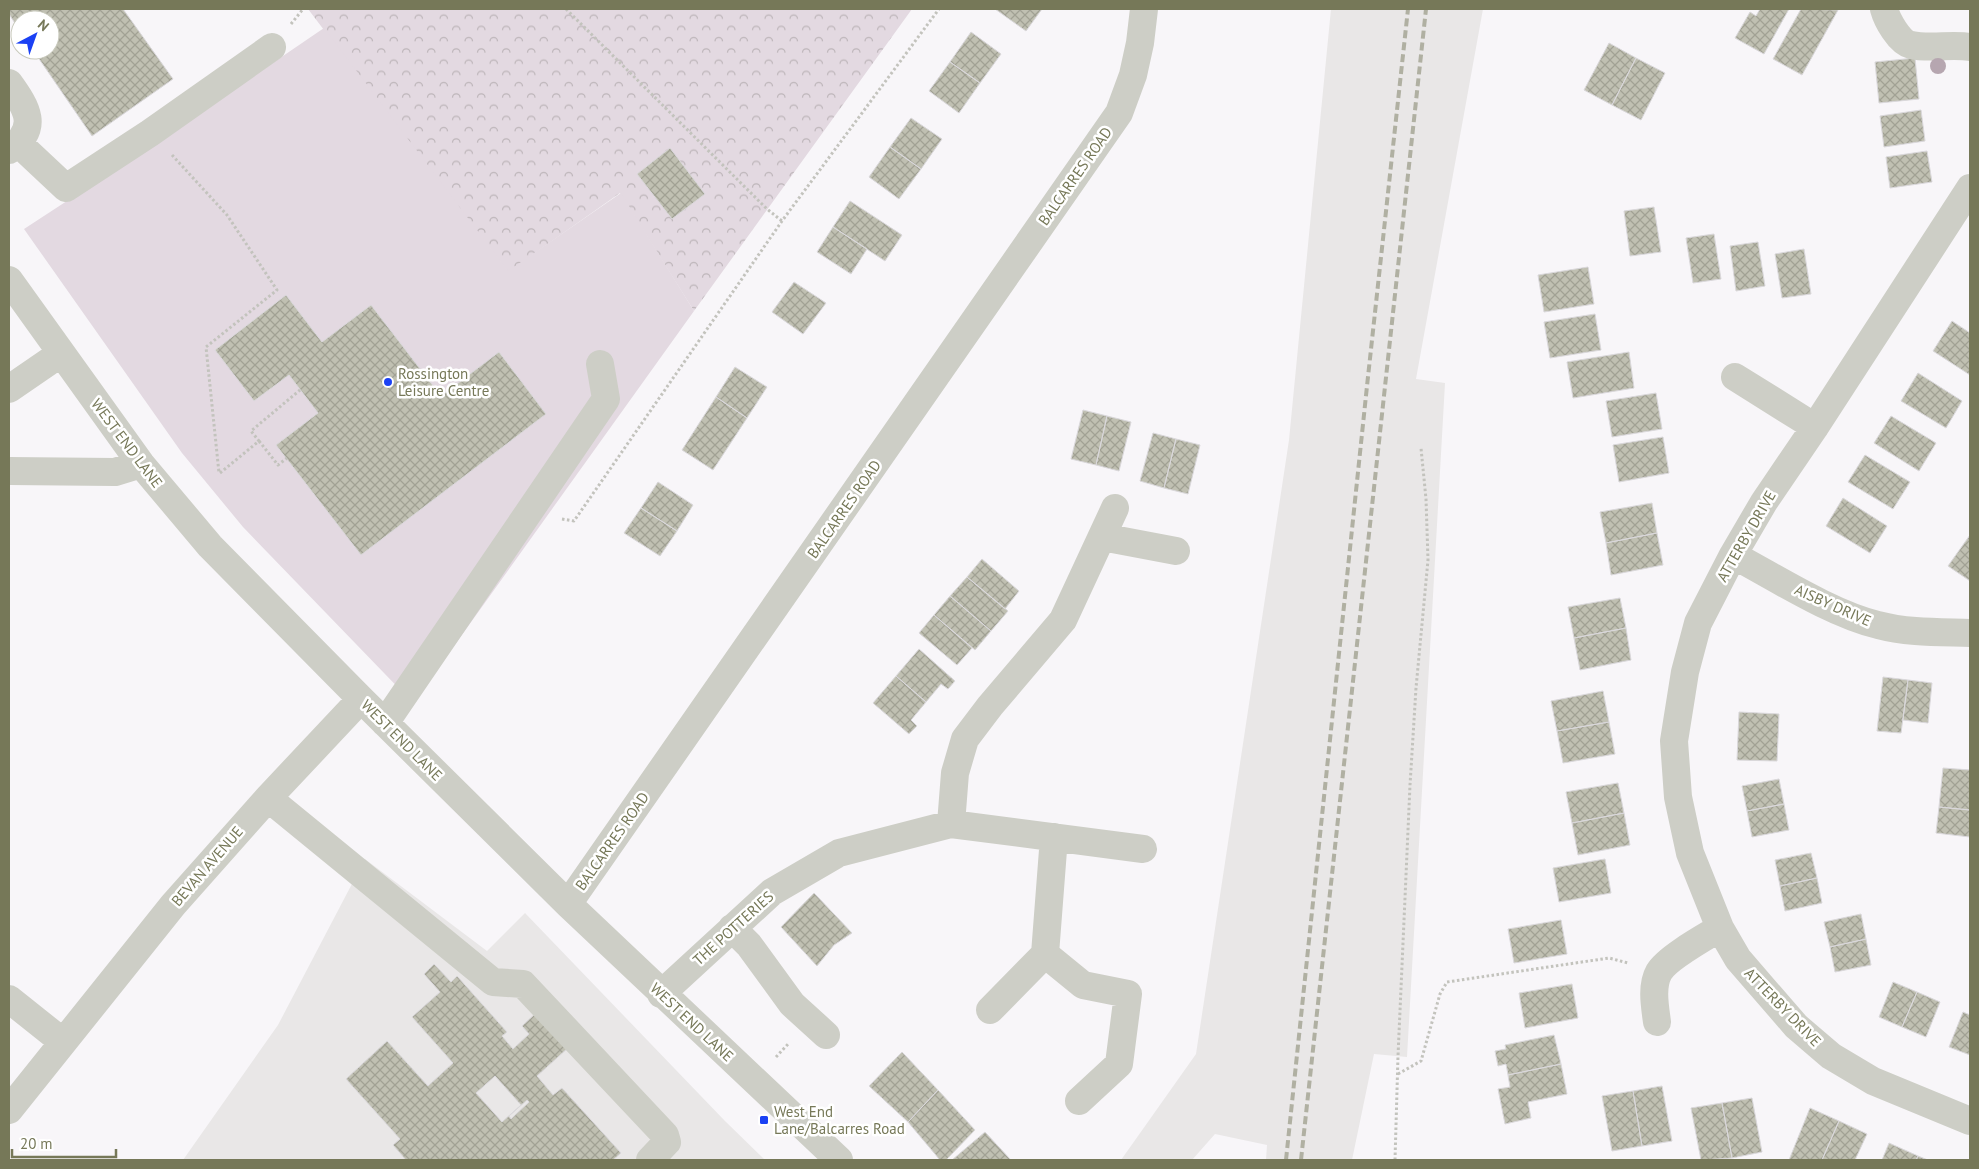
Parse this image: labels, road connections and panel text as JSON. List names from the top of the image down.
{
  "streets": {
    "street": [
      "BALCARRES ROAD",
      "WEST END LANE",
      "ATTERBY DRIVE",
      "AISBY DRIVE",
      "BEVAN AVENUE",
      "THE POTTERIES"
    ]
  },
  "crossings": [
    ["BALCARRES ROAD", "WEST END LANE"],
    ["WEST END LANE", "BEVAN AVENUE"],
    ["WEST END LANE", "THE POTTERIES"],
    ["ATTERBY DRIVE", "AISBY DRIVE"]
  ],
  "places": {
    "other": ["Rossington Leisure Centre"],
    "transit": ["West End Lane/Balcarres Road"]
  },
  "scale_bar": "20 m",
  "north": "top right"
}
